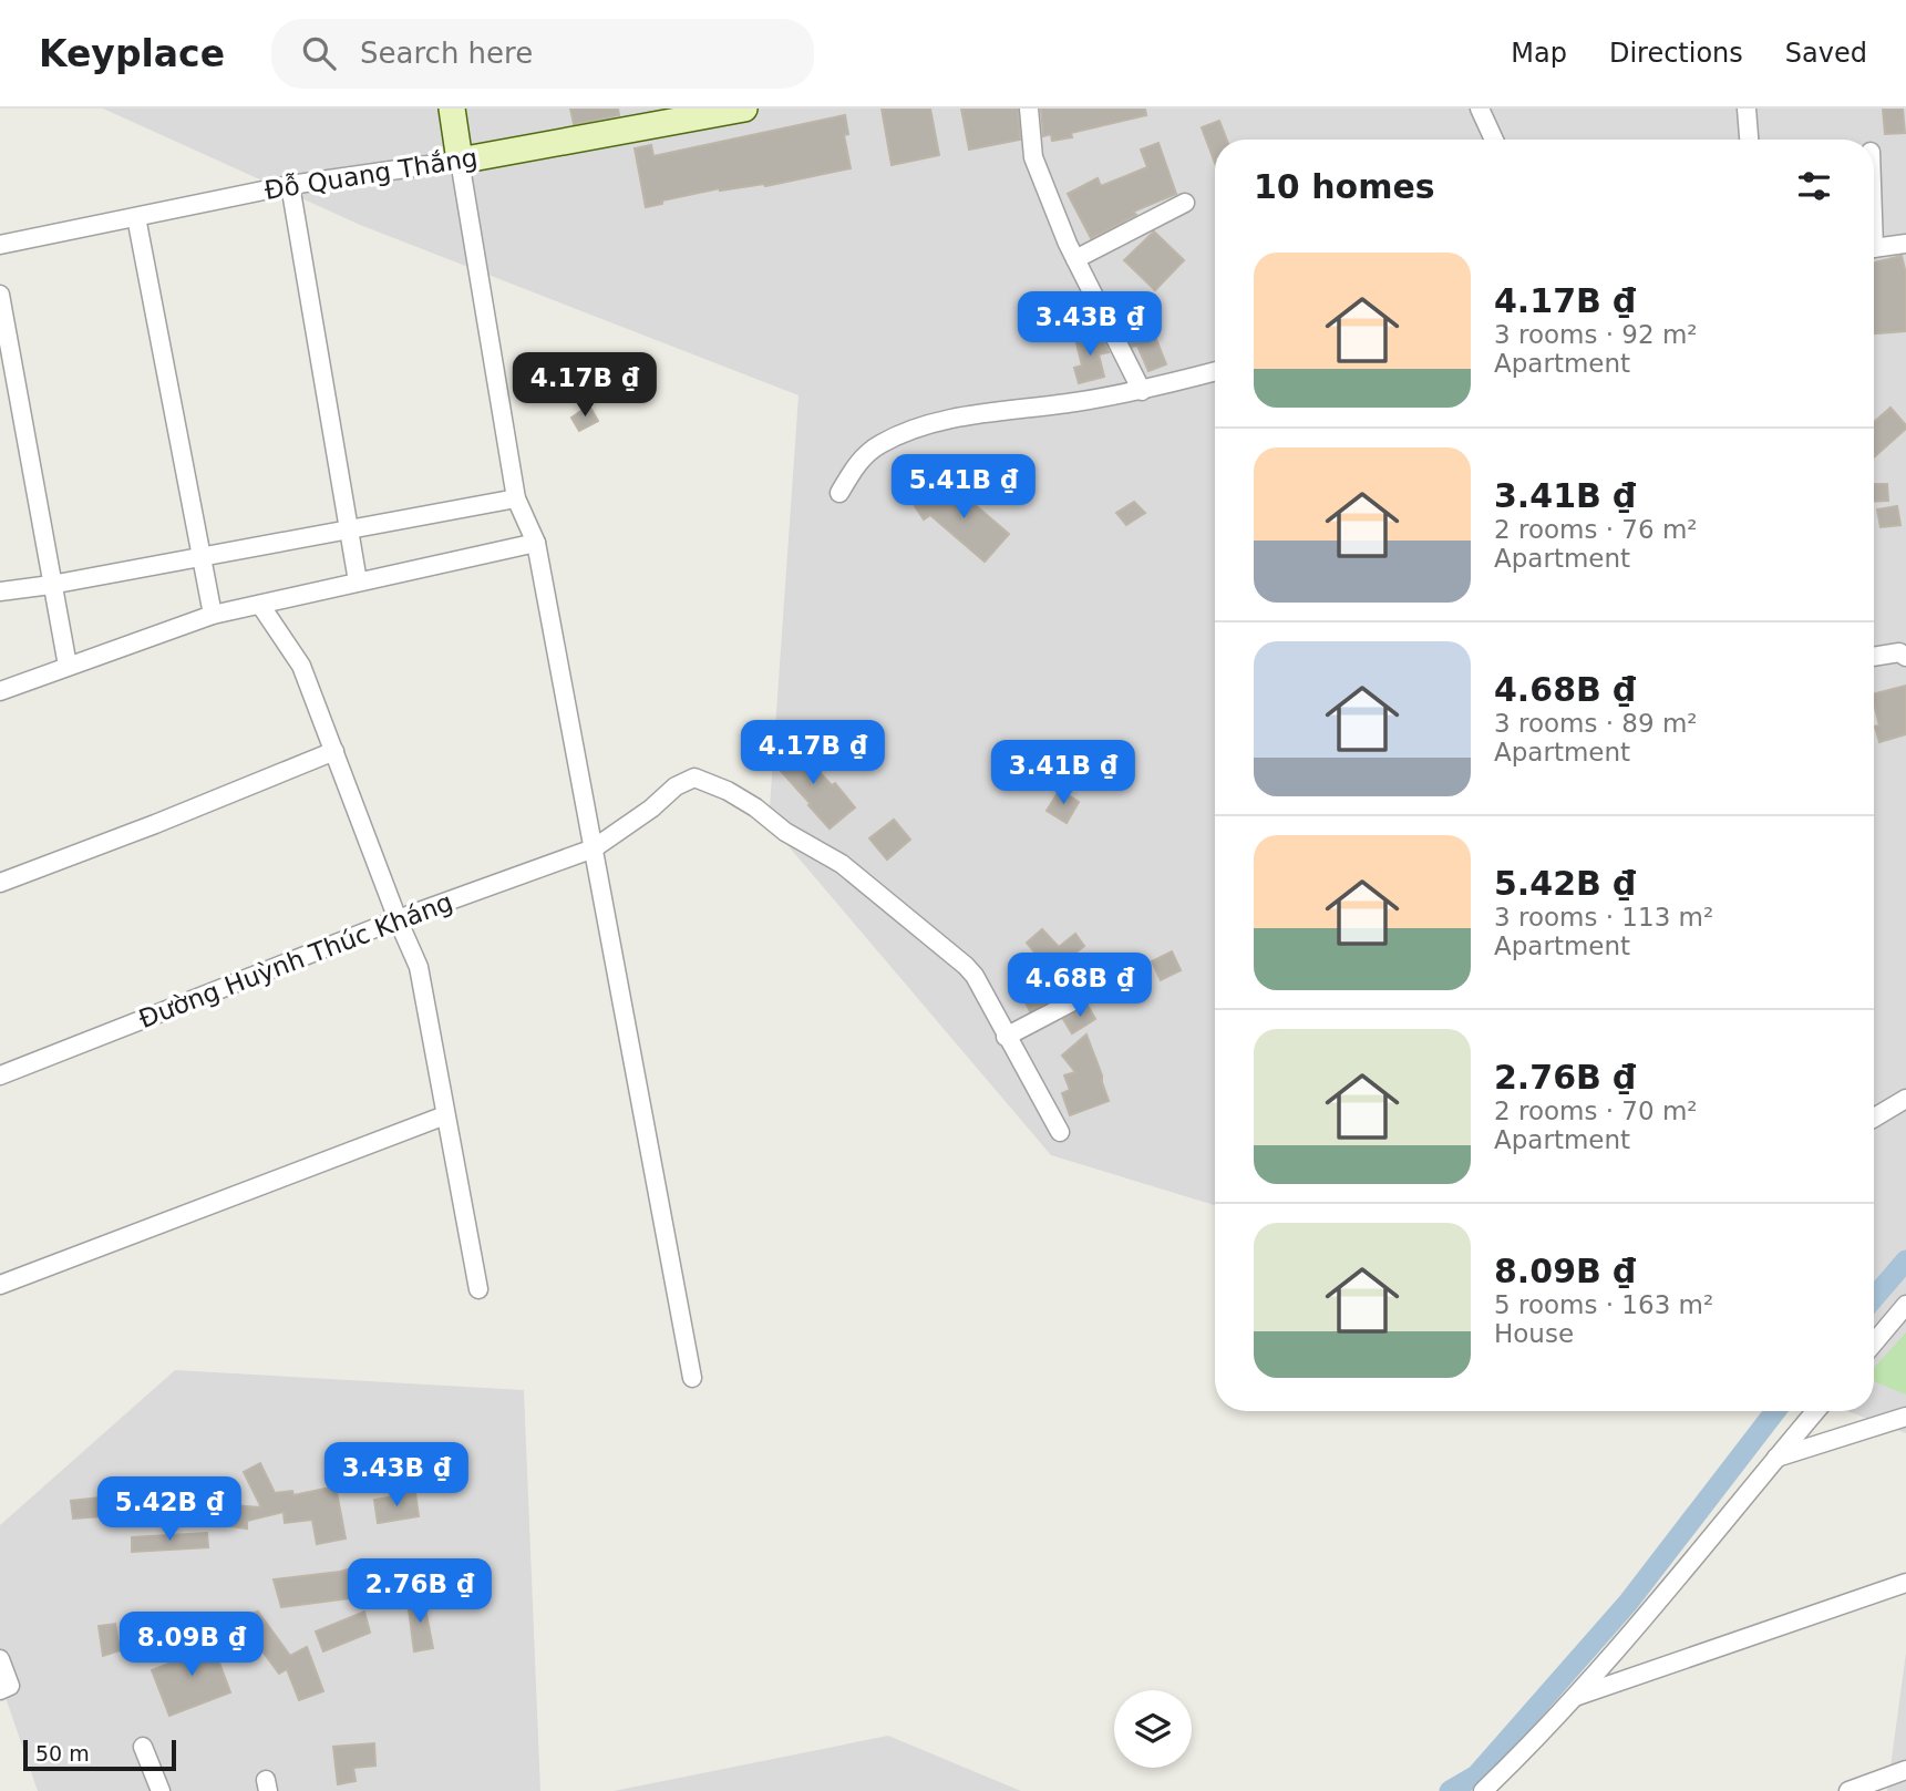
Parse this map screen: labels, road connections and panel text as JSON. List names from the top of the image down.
{
  "streets": {
    "street": ["Đỗ Quang Thắng", "Đường Huỳnh Thúc Kháng"]
  },
  "scale_bar": "50 m",
  "page": {
    "header": "Keyplace",
    "search": "Search here",
    "nav": ["Map", "Directions", "Saved"],
    "heading": "10 homes",
    "list": [
      {
        "name": "4.17B ₫",
        "note": "3 rooms · 92 m² · Apartment"
      },
      {
        "name": "3.41B ₫",
        "note": "2 rooms · 76 m² · Apartment"
      },
      {
        "name": "4.68B ₫",
        "note": "3 rooms · 89 m² · Apartment"
      },
      {
        "name": "5.42B ₫",
        "note": "3 rooms · 113 m² · Apartment"
      },
      {
        "name": "2.76B ₫",
        "note": "2 rooms · 70 m² · Apartment"
      },
      {
        "name": "8.09B ₫",
        "note": "5 rooms · 163 m² · House"
      }
    ],
    "price": [
      "3.43B ₫",
      "4.17B ₫",
      "5.41B ₫",
      "4.17B ₫",
      "3.41B ₫",
      "4.68B ₫",
      "3.43B ₫",
      "5.42B ₫",
      "2.76B ₫",
      "8.09B ₫"
    ],
    "scale": "50 m"
  }
}
